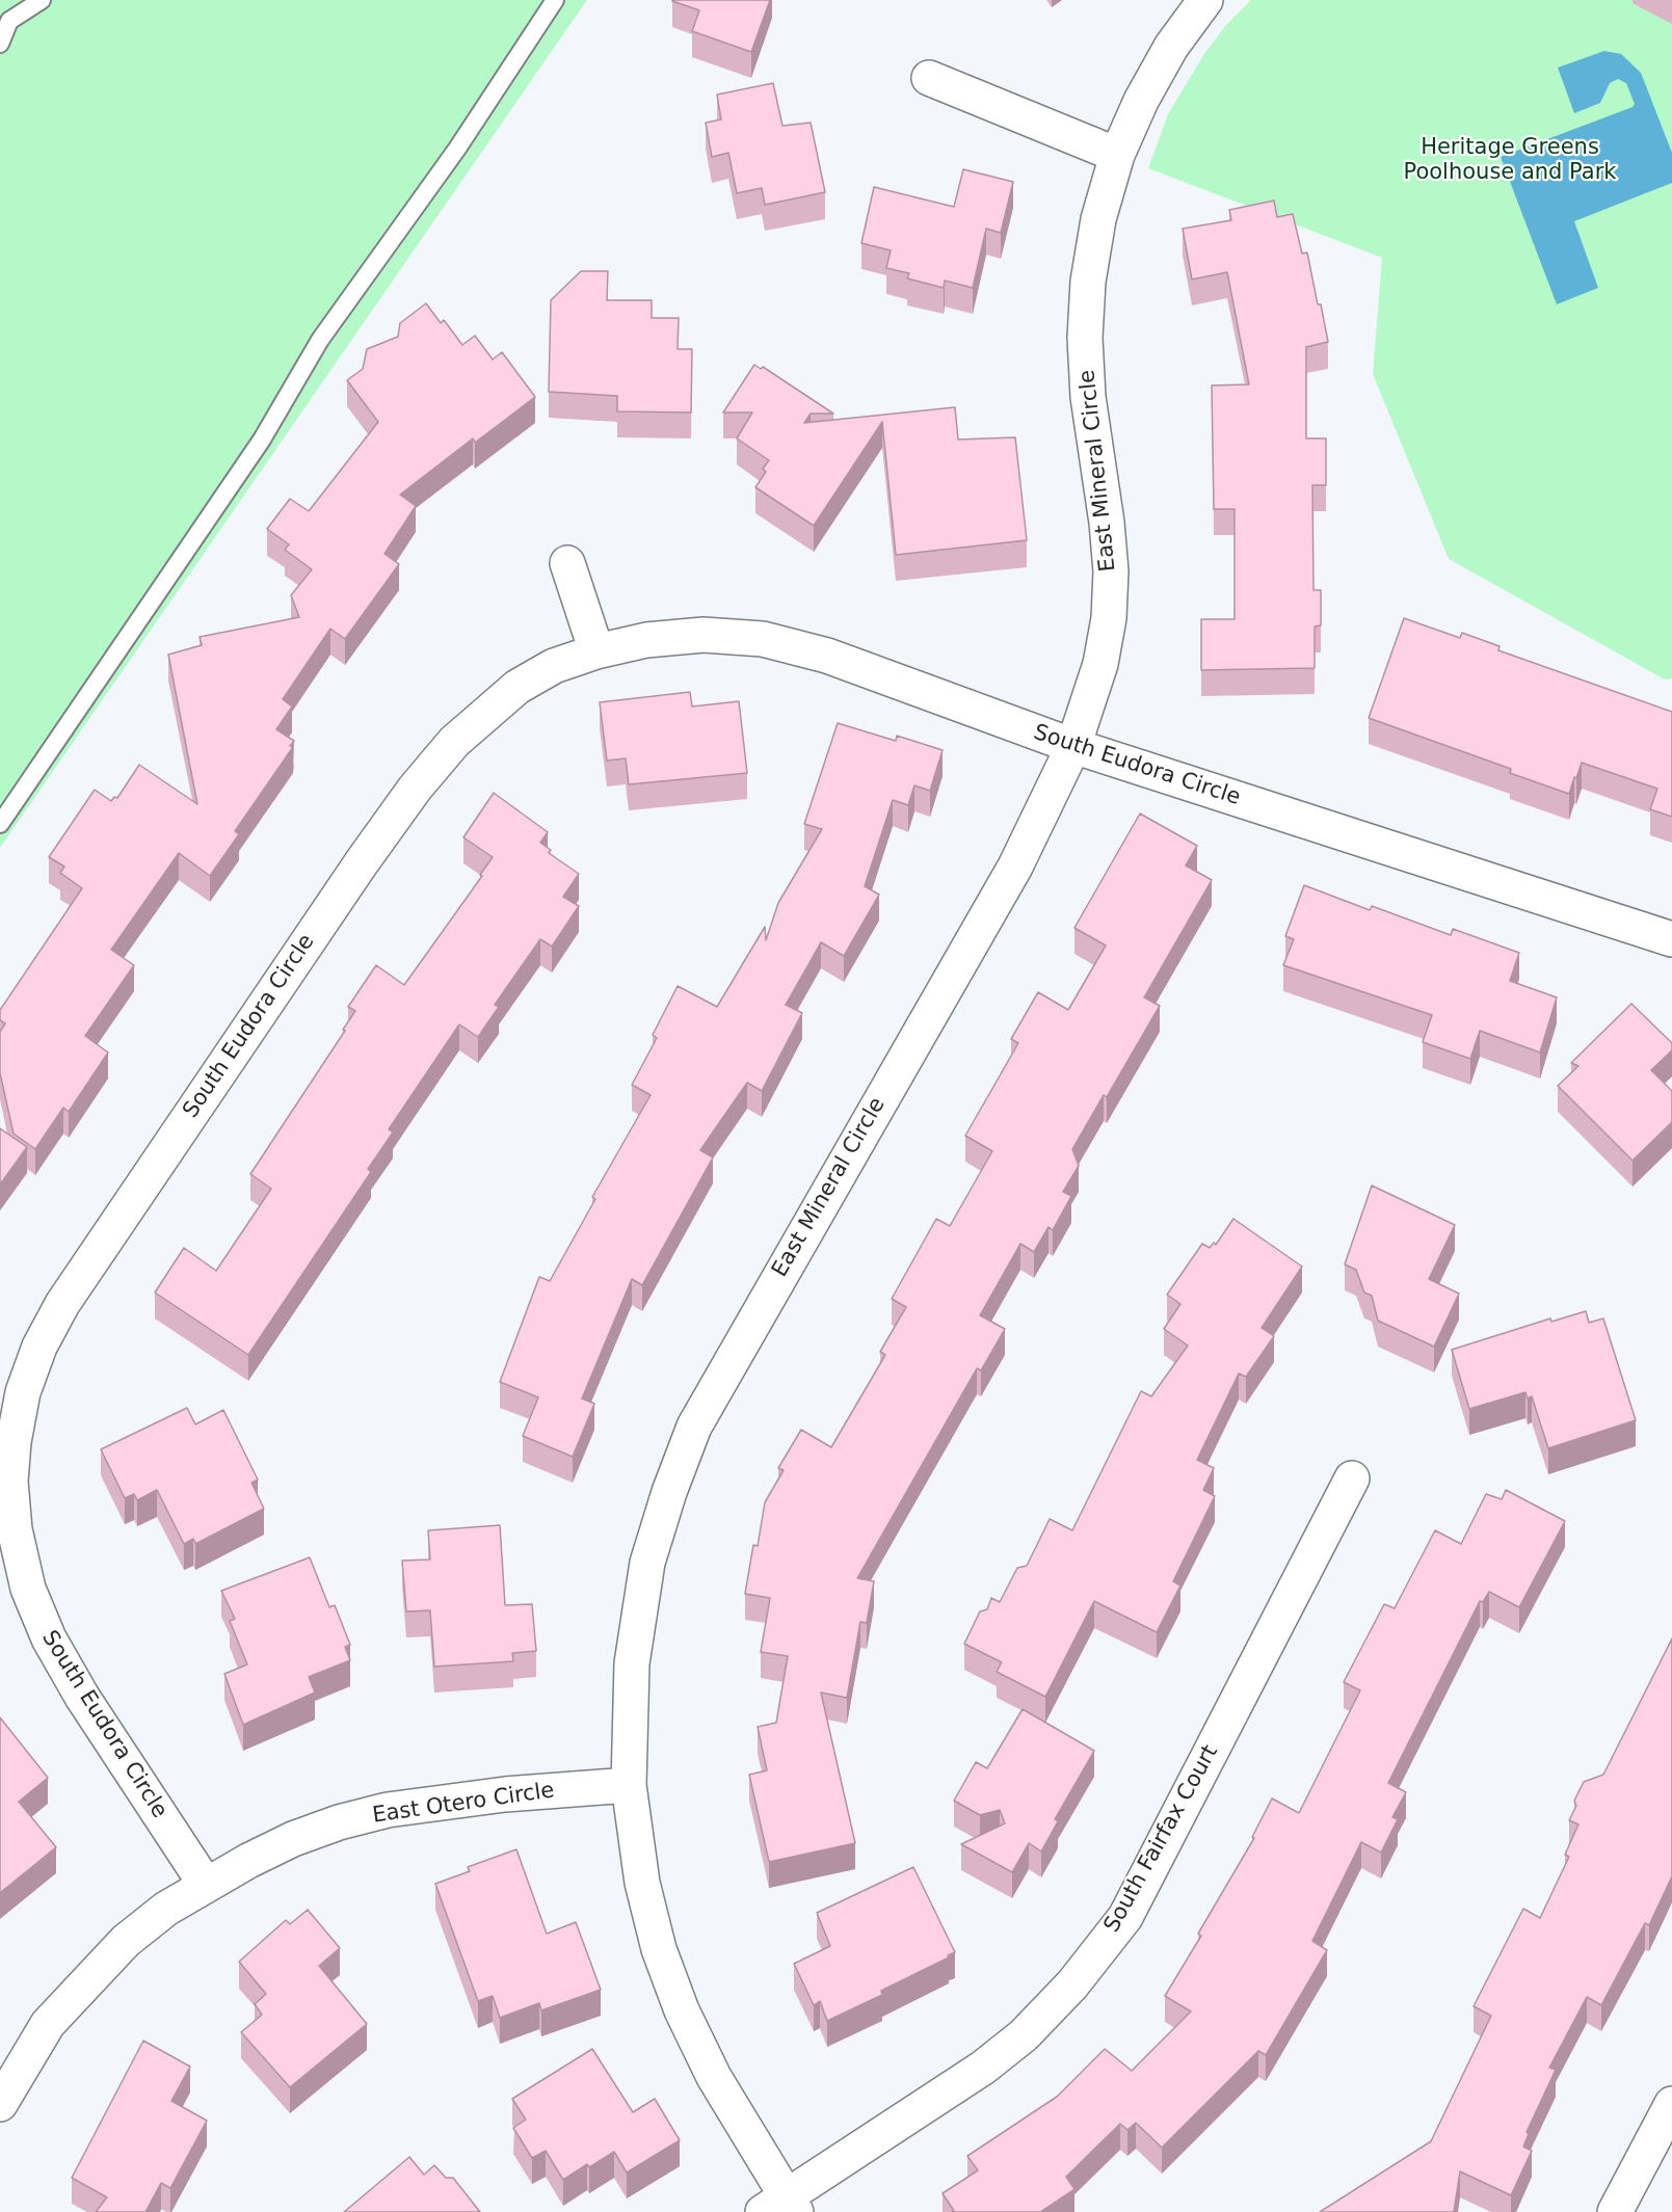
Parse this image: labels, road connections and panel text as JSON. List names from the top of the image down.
{
  "streets": {
    "street": [
      "East Mineral Circle",
      "South Eudora Circle",
      "East Otero Circle",
      "South Fairfax Court"
    ]
  },
  "crossings": [
    ["East Mineral Circle", "South Eudora Circle"],
    ["East Mineral Circle", "East Otero Circle"],
    ["East Mineral Circle", "South Fairfax Court"],
    ["South Eudora Circle", "East Otero Circle"]
  ],
  "parks": ["Heritage Greens Poolhouse and Park"]
}
